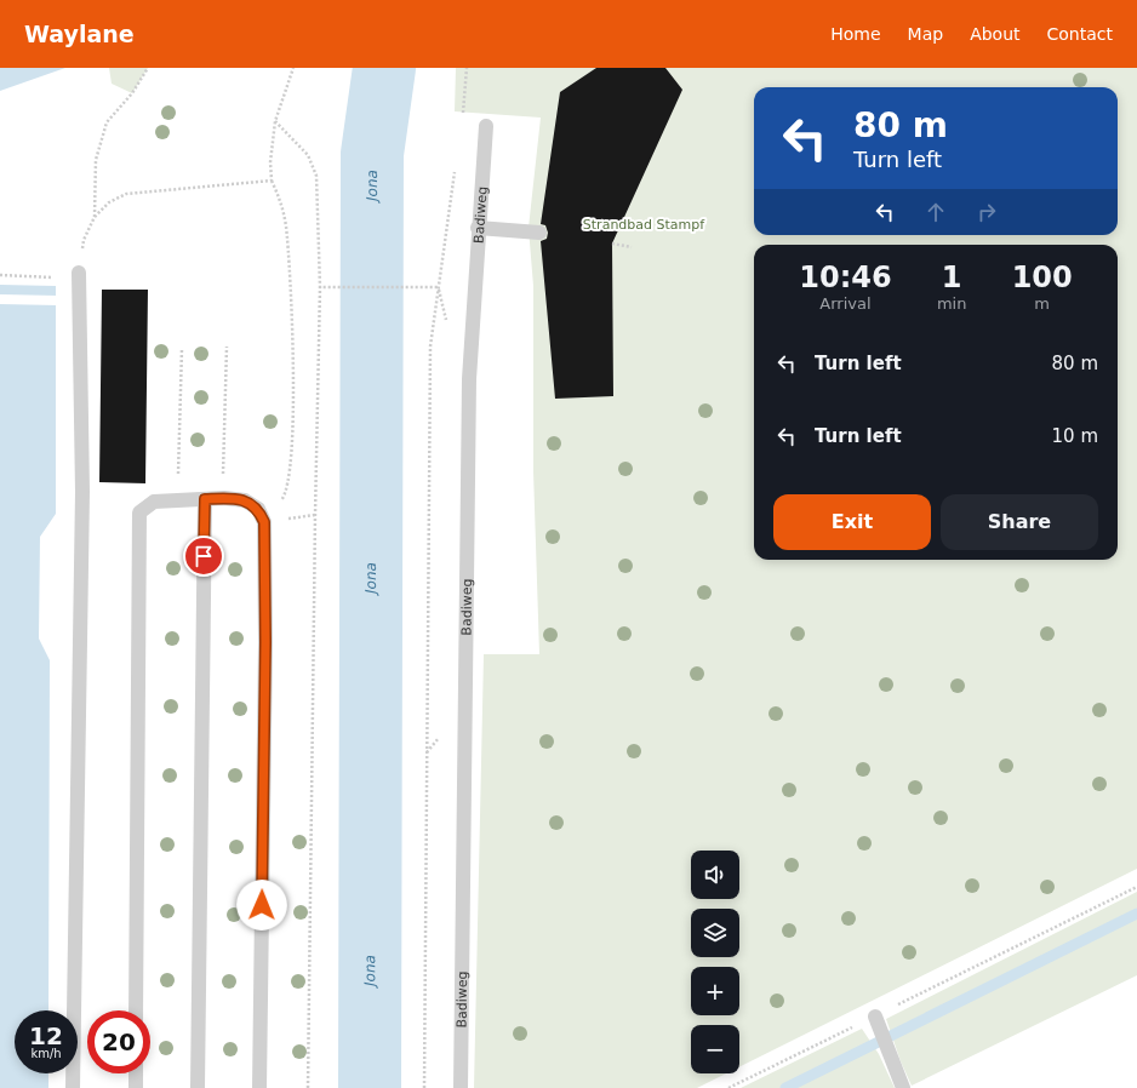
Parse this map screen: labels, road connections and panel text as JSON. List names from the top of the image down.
{
  "streets": {
    "lane": ["Badiweg"]
  },
  "water": ["Jona"],
  "parks": ["Strandbad Stampf"],
  "page": {
    "header": "Waylane",
    "nav": [
      "Home",
      "Map",
      "About",
      "Contact"
    ],
    "turn": ["80 m", "Turn left"],
    "eta": [
      "10:46",
      "Arrival",
      "1",
      "min",
      "100",
      "m"
    ],
    "list": [
      {
        "name": "Turn left",
        "value": "80 m"
      },
      {
        "name": "Turn left",
        "value": "10 m"
      }
    ],
    "buttons": ["Exit", "Share"],
    "map_buttons": ["+", "−"],
    "speed": "12 km/h",
    "limit": "20"
  }
}
